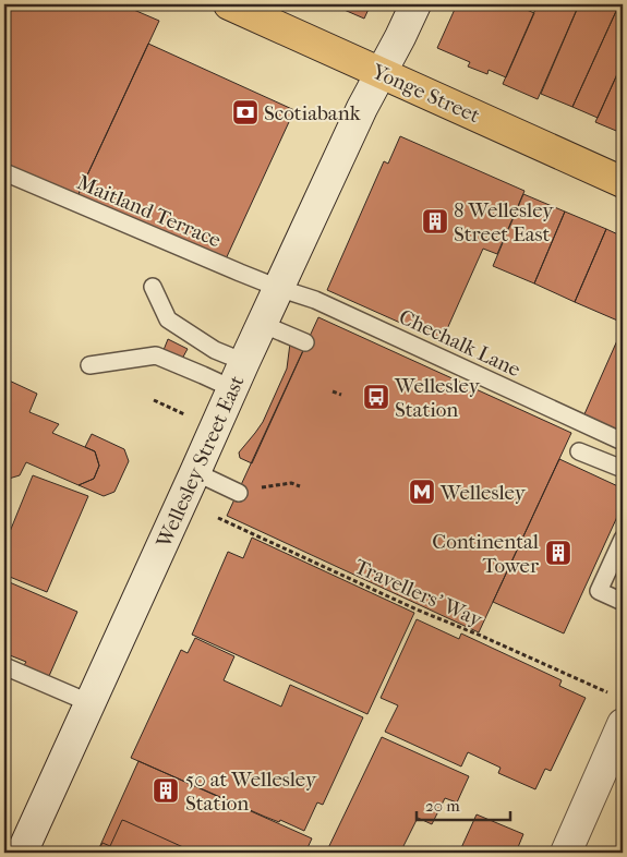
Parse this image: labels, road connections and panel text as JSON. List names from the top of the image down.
{
  "streets": {
    "main road": ["Yonge Street"],
    "street": ["Wellesley Street East"],
    "lane": ["Maitland Terrace", "Chechalk Lane"],
    "path": ["Travellers' Way"]
  },
  "crossings": [
    ["Yonge Street", "Wellesley Street East"],
    ["Maitland Terrace", "Chechalk Lane"],
    ["Maitland Terrace", "Wellesley Street East"],
    ["Chechalk Lane", "Wellesley Street East"]
  ],
  "places": {
    "bank": ["Scotiabank"],
    "building": ["8 Wellesley Street East", "Continental Tower", "50 at Wellesley Station"],
    "bus stop": ["Wellesley Station"],
    "metro station": ["Wellesley"]
  },
  "scale_bar": "20 m"
}
